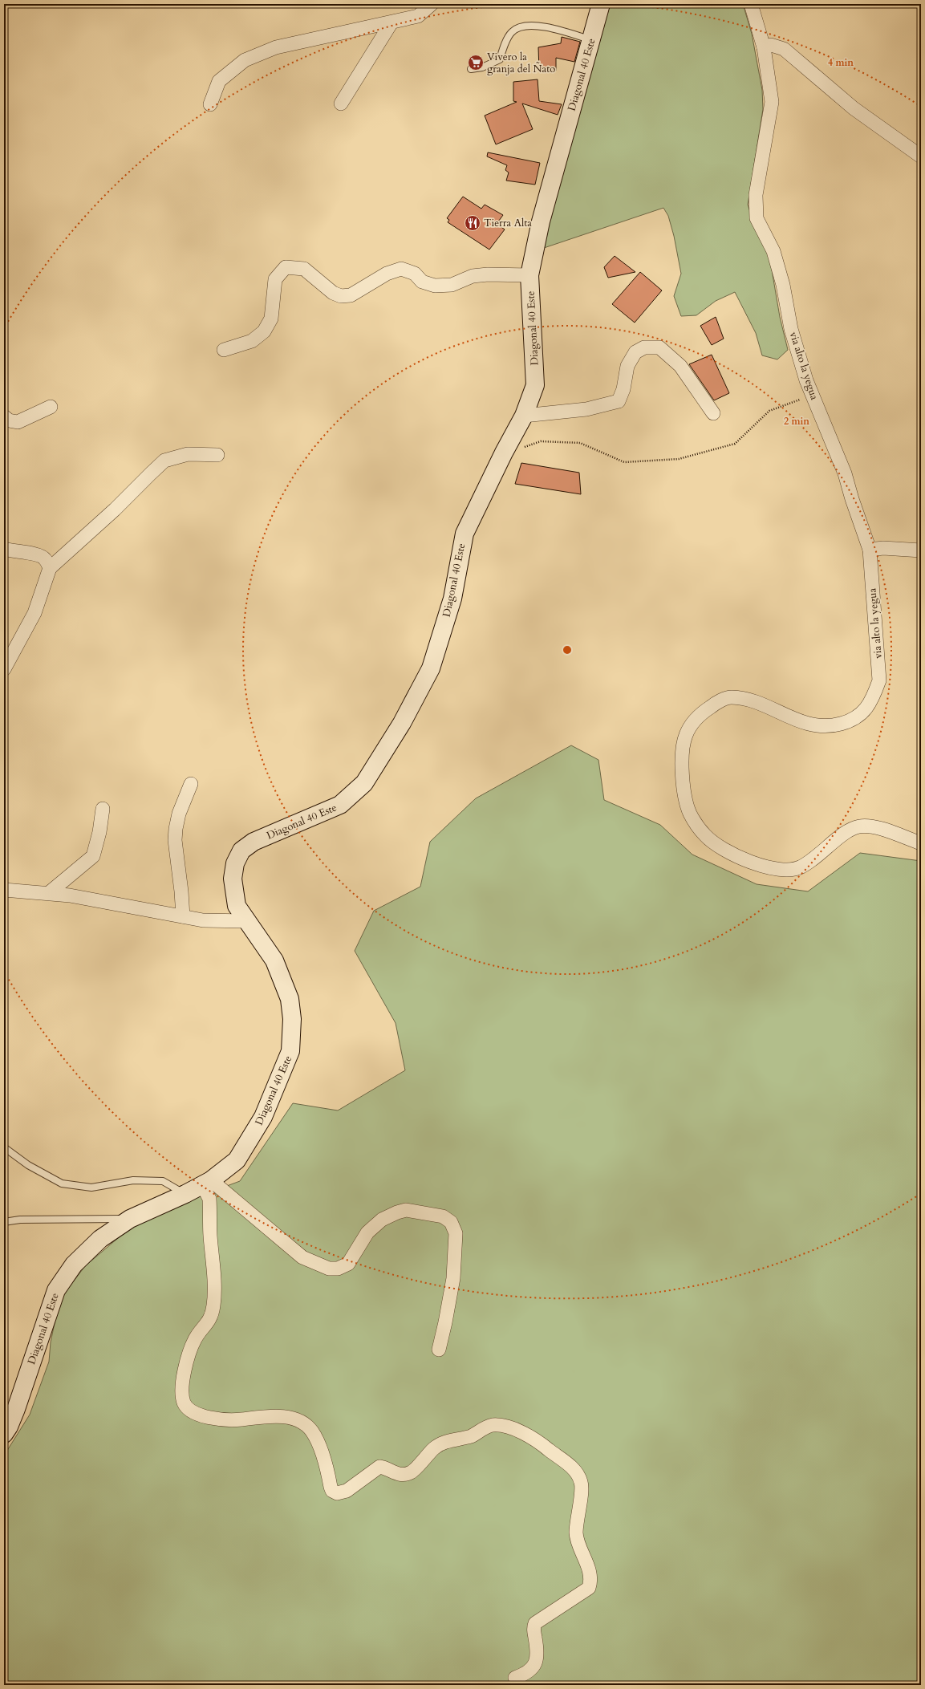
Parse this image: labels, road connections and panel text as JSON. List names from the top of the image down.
{
  "streets": {
    "street": ["Diagonal 40 Este", "via alto la yegua"]
  },
  "places": {
    "supermarket": ["Vivero la granja del Ñato"],
    "restaurant": ["Tierra Alta"]
  },
  "rings": ["4 min", "2 min"]
}
